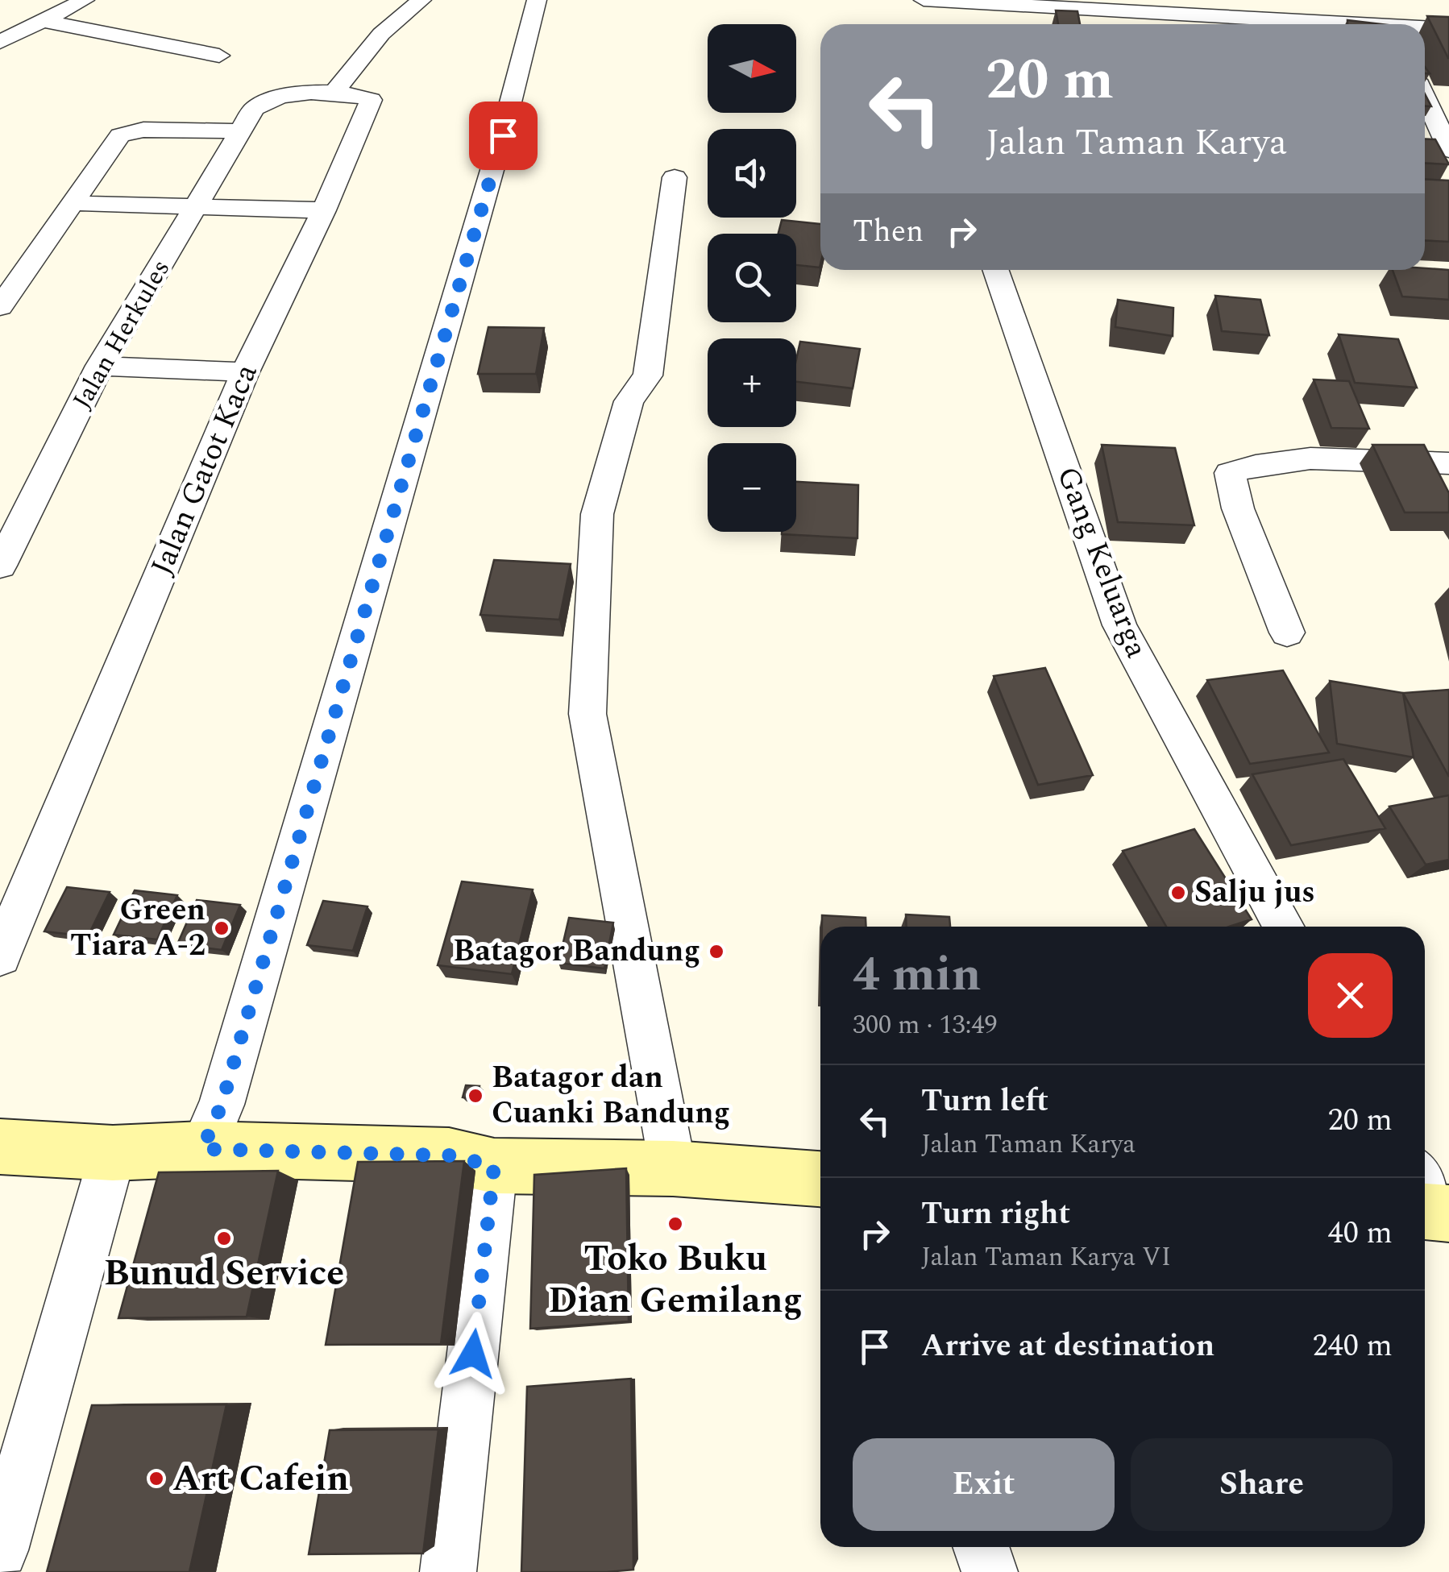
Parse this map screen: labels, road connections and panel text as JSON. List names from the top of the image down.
{
  "streets": {
    "street": ["Jalan Herkules", "Jalan Gatot Kaca", "Gang Keluarga"]
  },
  "crossings": [
    ["Jalan Herkules", "Jalan Gatot Kaca"]
  ],
  "places": [
    "Salju jus",
    "Green Tiara A-2",
    "Batagor Bandung",
    "Batagor dan Cuanki Bandung",
    "Toko Buku Dian Gemilang",
    "Bunud Service",
    "Art Cafein"
  ],
  "north": "right",
  "page": {
    "map_buttons": ["+", "−"],
    "turn": ["20 m", "Jalan Taman Karya"],
    "then": "Then",
    "heading": ["4 min", "300 m · 13:49"],
    "list": [
      {
        "name": "Turn left",
        "note": "Jalan Taman Karya",
        "value": "20 m"
      },
      {
        "name": "Turn right",
        "note": "Jalan Taman Karya VI",
        "value": "40 m"
      },
      {
        "name": "Arrive at destination",
        "value": "240 m"
      }
    ],
    "buttons": ["Exit", "Share"]
  }
}
